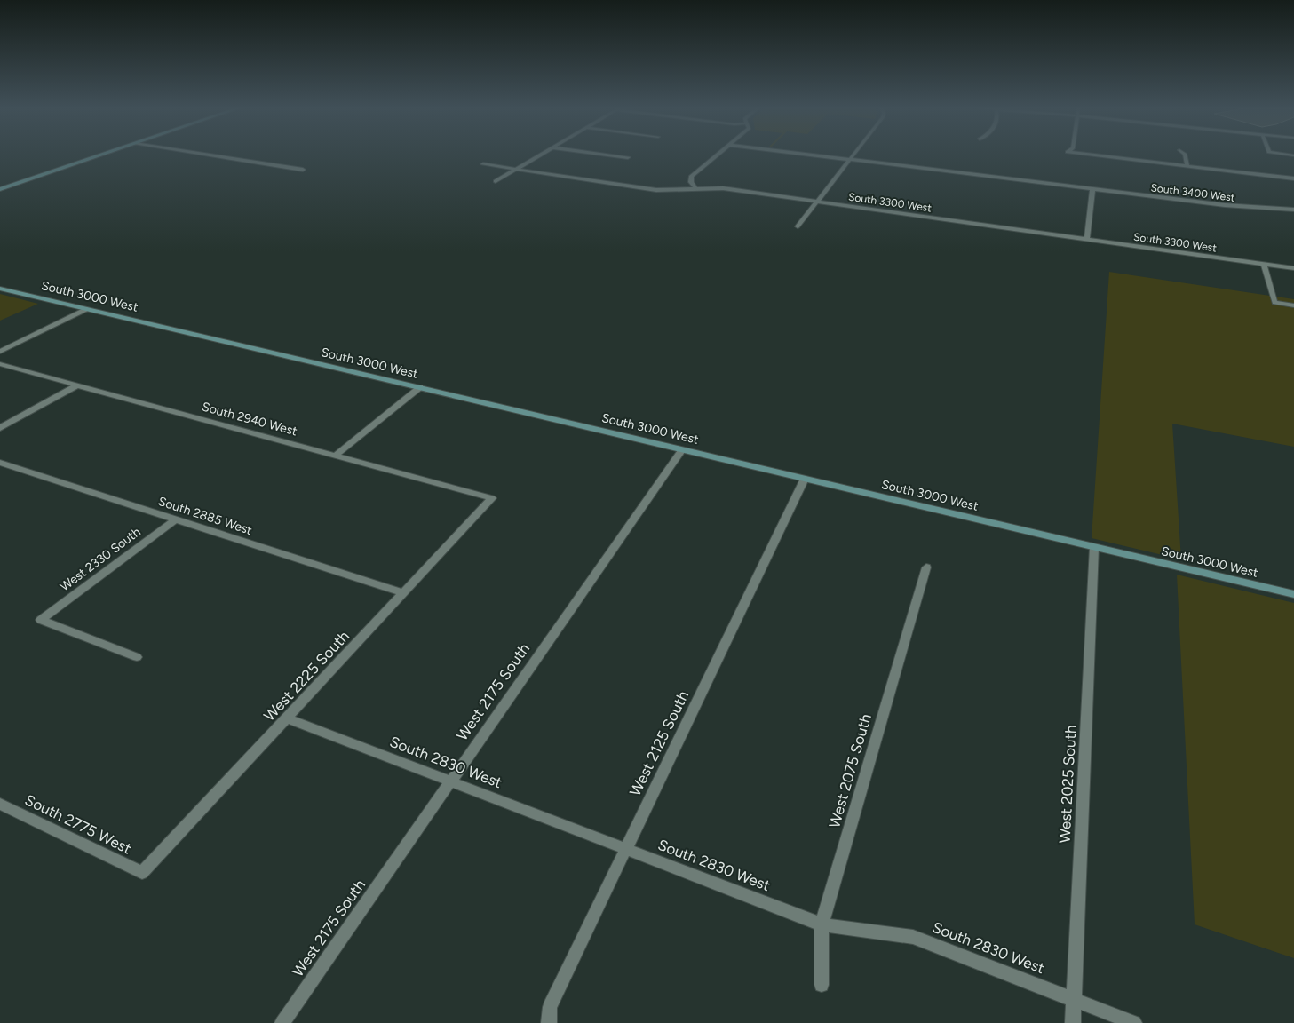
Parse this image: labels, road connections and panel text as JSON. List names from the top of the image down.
{
  "streets": {
    "street": [
      "South 3400 West",
      "South 3300 West",
      "South 3000 West",
      "South 2940 West",
      "South 2885 West",
      "West 2330 South",
      "West 2225 South",
      "West 2175 South",
      "West 2125 South",
      "South 2830 West",
      "West 2075 South",
      "West 2025 South",
      "South 2775 West"
    ]
  },
  "crossings": [
    ["South 3000 West", "West 2175 South"],
    ["South 3000 West", "West 2125 South"],
    ["South 3000 West", "West 2025 South"],
    ["South 2940 West", "West 2225 South"],
    ["South 2885 West", "West 2330 South"],
    ["South 2885 West", "West 2225 South"],
    ["West 2225 South", "South 2830 West"],
    ["West 2225 South", "South 2775 West"],
    ["West 2175 South", "South 2830 West"],
    ["West 2125 South", "South 2830 West"],
    ["South 2830 West", "West 2075 South"],
    ["South 2830 West", "West 2025 South"]
  ]
}
